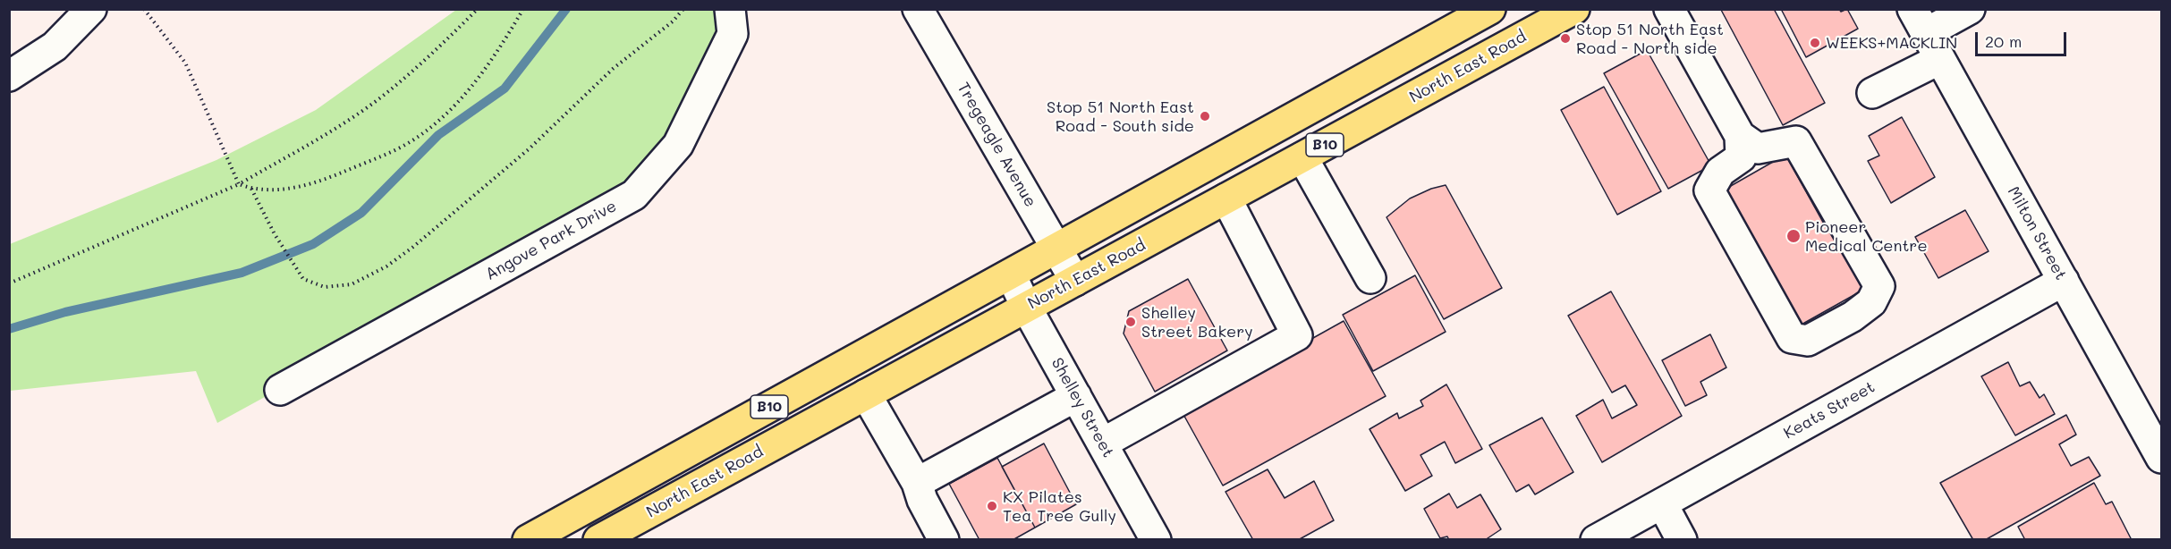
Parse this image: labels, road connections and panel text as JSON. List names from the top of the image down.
{
  "streets": {
    "main road": ["North East Road", "B10"],
    "street": [
      "Tregeagle Avenue",
      "Milton Street",
      "Angove Park Drive",
      "Shelley Street",
      "Keats Street"
    ]
  },
  "crossings": [
    ["North East Road", "Tregeagle Avenue"],
    ["North East Road", "Shelley Street"],
    ["Tregeagle Avenue", "B10"],
    ["B10", "Shelley Street"],
    ["Milton Street", "Keats Street"]
  ],
  "places": [
    "Stop 51 North East Road - North side",
    "WEEKS+MACKLIN",
    "Stop 51 North East Road - South side",
    "Pioneer Medical Centre",
    "Shelley Street Bakery",
    "KX Pilates Tea Tree Gully"
  ],
  "scale_bar": "20 m"
}
